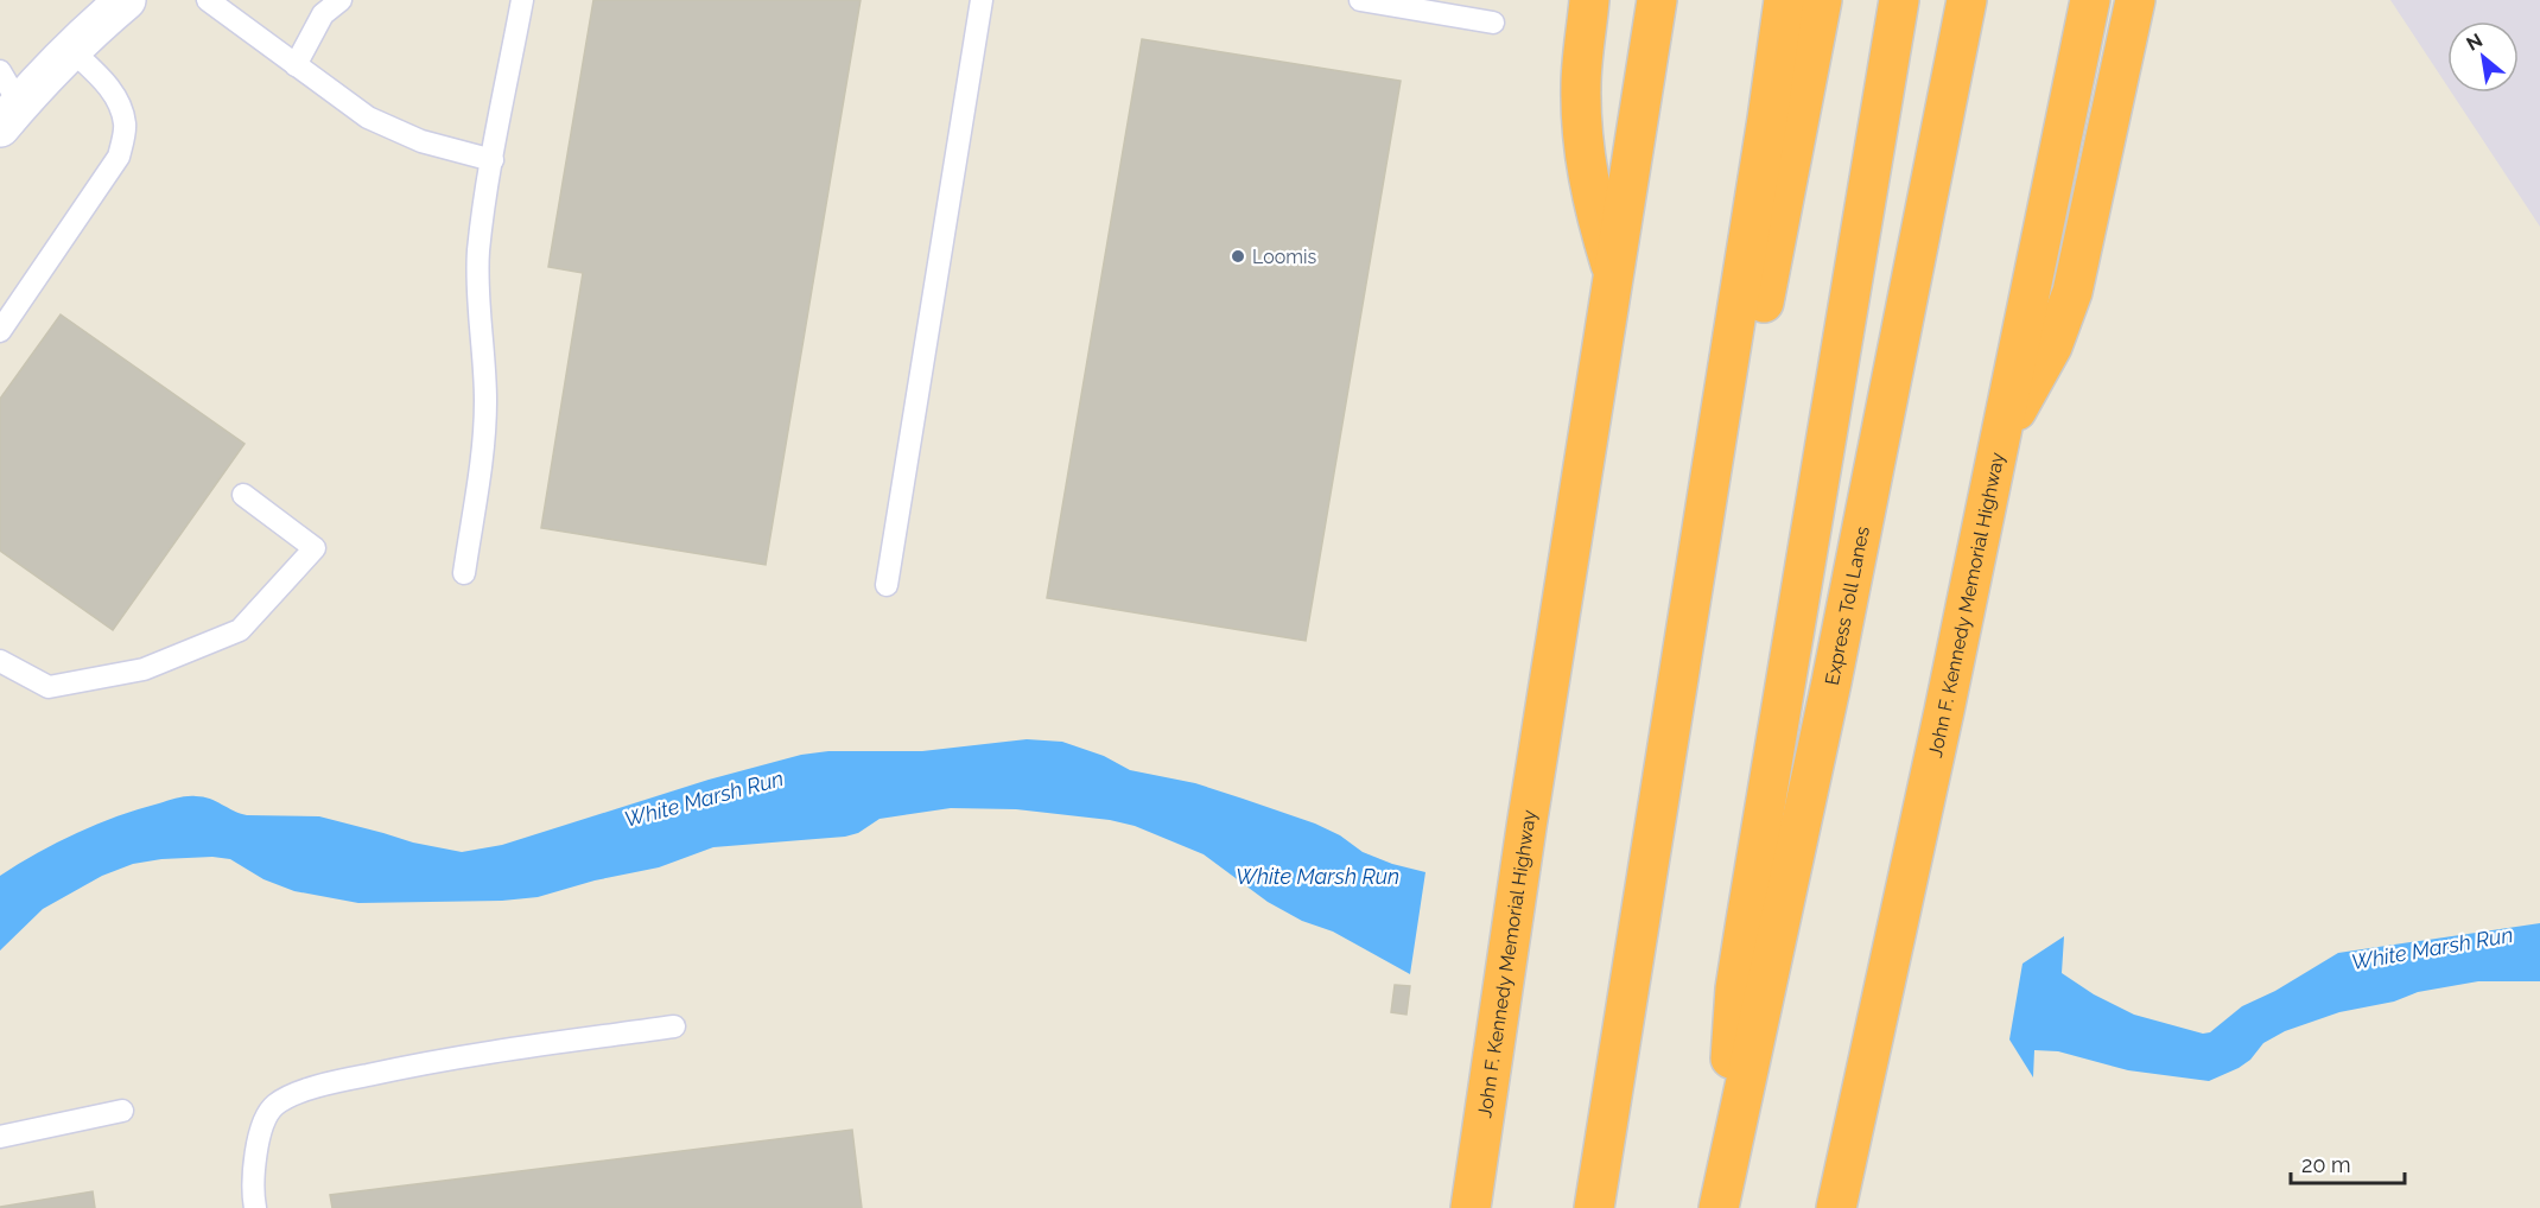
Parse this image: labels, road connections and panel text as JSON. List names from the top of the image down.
{
  "streets": {
    "highway": ["John F. Kennedy Memorial Highway", "Express Toll Lanes"]
  },
  "water": ["White Marsh Run"],
  "places": ["Loomis"],
  "scale_bar": "20 m",
  "north": "top left"
}
